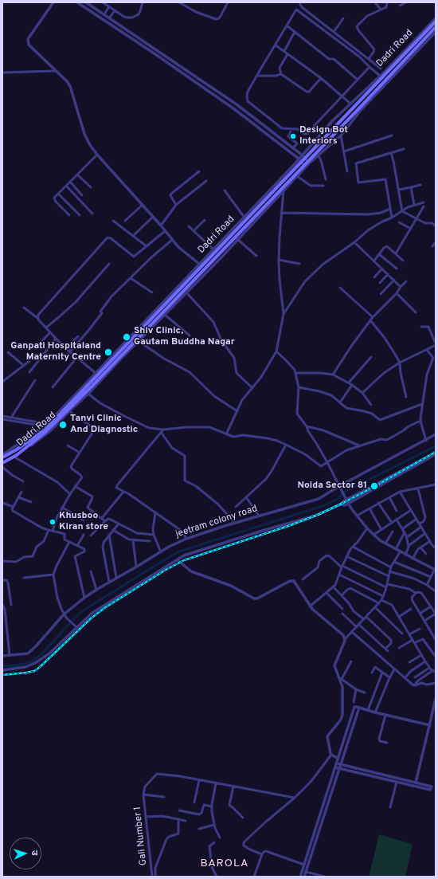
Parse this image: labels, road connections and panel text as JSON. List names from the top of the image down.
{
  "streets": {
    "street": ["Dadri Road", "jeetram colony road", "Gali Number 1"]
  },
  "districts": ["BAROLA"],
  "places": [
    "Design Bot Interiors",
    "Shiv Clinic, Gautam Buddha Nagar",
    "Ganpati Hospitaland Maternity Centre",
    "Tanvi Clinic And Diagnostic",
    "Noida Sector 81",
    "Khusboo Kiran store"
  ],
  "north": "right"
}
